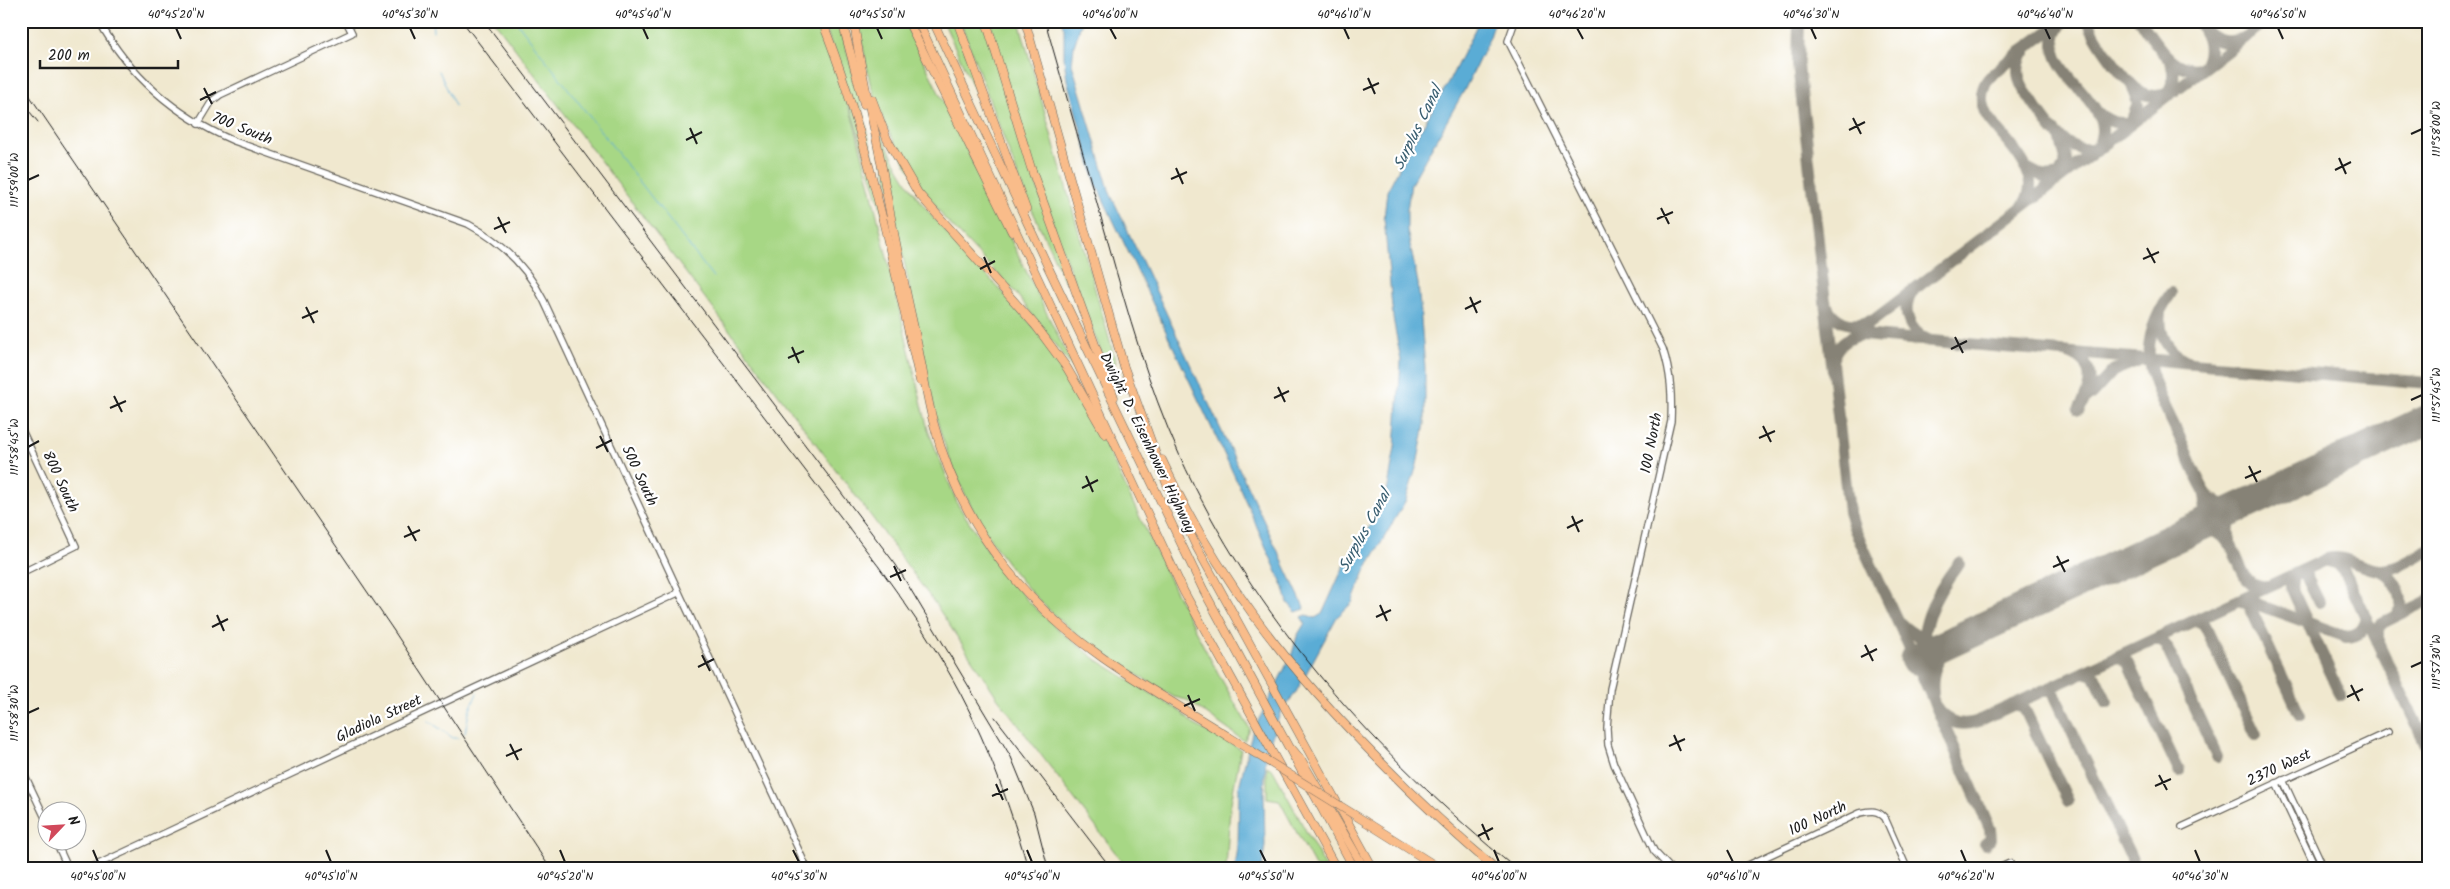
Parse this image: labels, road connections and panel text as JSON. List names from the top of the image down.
{
  "streets": {
    "highway": ["Dwight D. Eisenhower Highway"],
    "street": [
      "700 South",
      "100 North",
      "500 South",
      "800 South",
      "Gladiola Street",
      "2370 West"
    ]
  },
  "crossings": [
    ["700 South", "500 South"],
    ["500 South", "Gladiola Street"]
  ],
  "water": ["Surplus Canal"],
  "scale_bar": "200 m",
  "north": "top right",
  "coordinates": [
    "40°45'20\"N",
    "40°45'30\"N",
    "40°45'40\"N",
    "40°45'50\"N",
    "40°46'00\"N",
    "40°46'10\"N",
    "40°46'20\"N",
    "40°46'30\"N",
    "40°46'40\"N",
    "40°46'50\"N",
    "111°58'00\"W",
    "111°59'00\"W",
    "111°57'45\"W",
    "111°58'45\"W",
    "111°57'30\"W",
    "111°58'30\"W",
    "40°45'00\"N",
    "40°45'10\"N"
  ]
}
